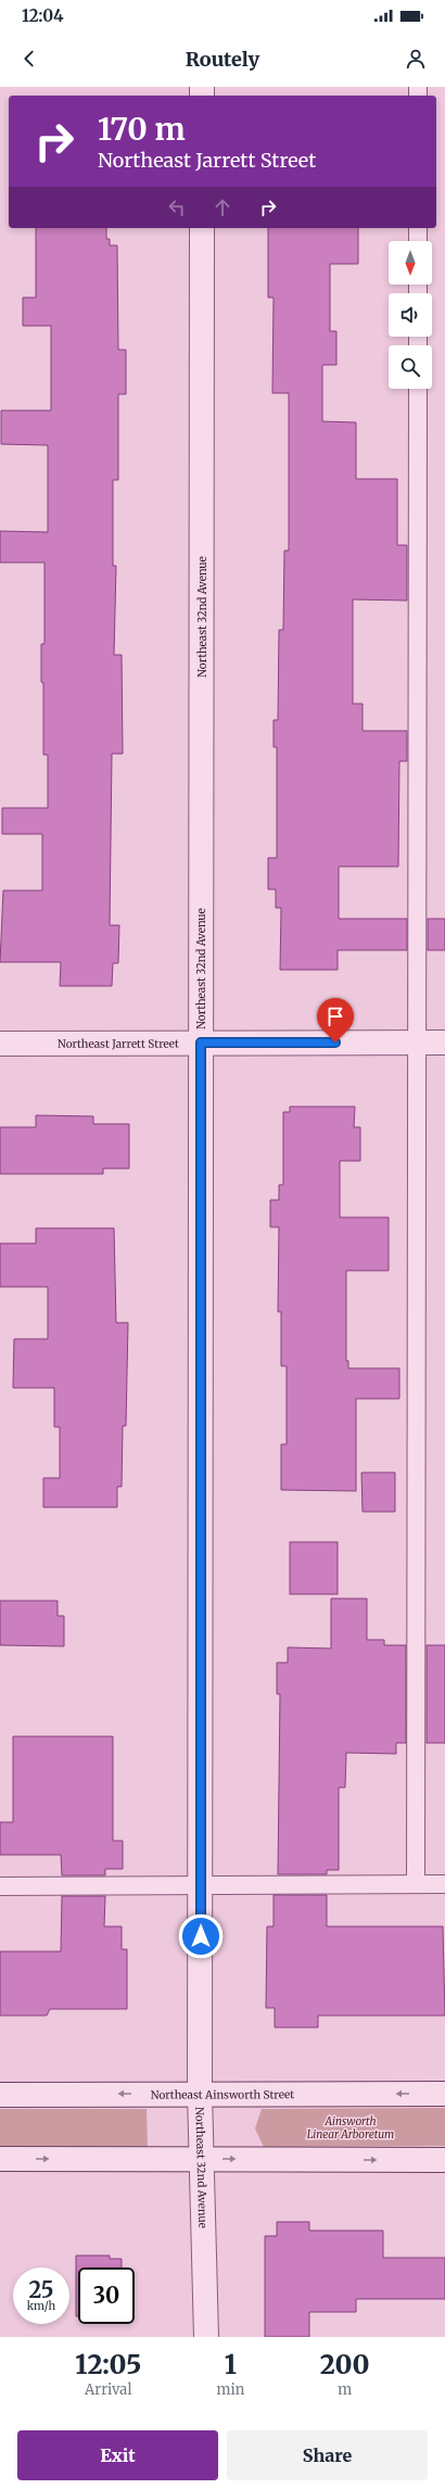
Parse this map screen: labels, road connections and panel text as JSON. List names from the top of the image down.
{
  "streets": {
    "street": ["Northeast 32nd Avenue", "Northeast Jarrett Street", "Northeast Ainsworth Street"]
  },
  "crossings": [
    ["Northeast 32nd Avenue", "Northeast Jarrett Street"],
    ["Northeast 32nd Avenue", "Northeast Ainsworth Street"]
  ],
  "parks": ["Ainsworth Linear Arboretum"],
  "north": "bottom",
  "page": {
    "status": "12:04",
    "header": "Routely",
    "turn": ["170 m", "Northeast Jarrett Street"],
    "speed": "25 km/h",
    "limit": "30",
    "eta": [
      "12:05",
      "Arrival",
      "1",
      "min",
      "200",
      "m"
    ],
    "buttons": ["Exit", "Share"]
  }
}
